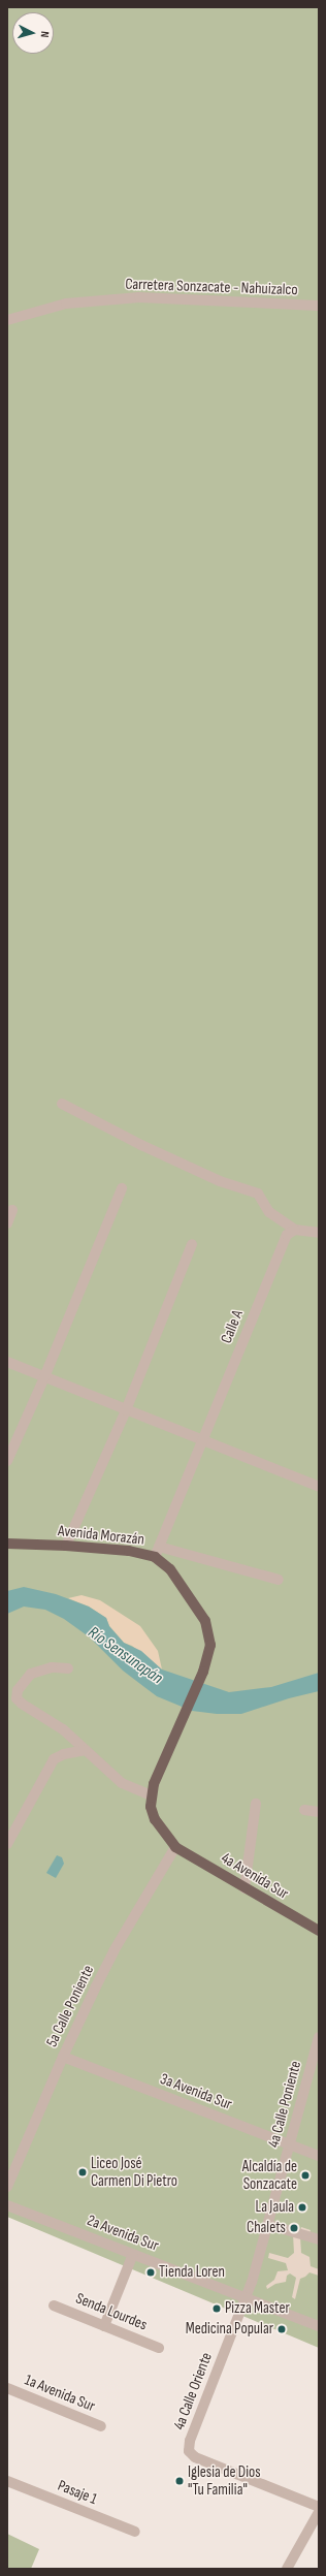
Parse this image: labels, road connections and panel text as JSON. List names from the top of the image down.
{
  "streets": {
    "main road": ["Avenida Morazán", "4a Avenida Sur"],
    "street": [
      "Carretera Sonzacate - Nahuizalco",
      "Calle A",
      "5a Calle Poniente",
      "3a Avenida Sur",
      "4a Calle Poniente",
      "2a Avenida Sur",
      "Senda Lourdes",
      "4a Calle Oriente",
      "1a Avenida Sur",
      "Pasaje 1"
    ]
  },
  "crossings": [
    ["Calle A", "Avenida Morazán"],
    ["4a Avenida Sur", "5a Calle Poniente"],
    ["5a Calle Poniente", "3a Avenida Sur"],
    ["3a Avenida Sur", "4a Calle Poniente"],
    ["4a Calle Poniente", "2a Avenida Sur"],
    ["4a Calle Poniente", "4a Calle Oriente"],
    ["2a Avenida Sur", "4a Calle Oriente"]
  ],
  "water": ["Río Sensunapán"],
  "places": [
    "Liceo José Carmen Di Pietro",
    "Alcaldía de Sonzacate",
    "La Jaula",
    "Chalets",
    "Tienda Loren",
    "Pizza Master",
    "Medicina Popular",
    "Iglesia de Dios \"Tu Familia\""
  ],
  "north": "right"
}
